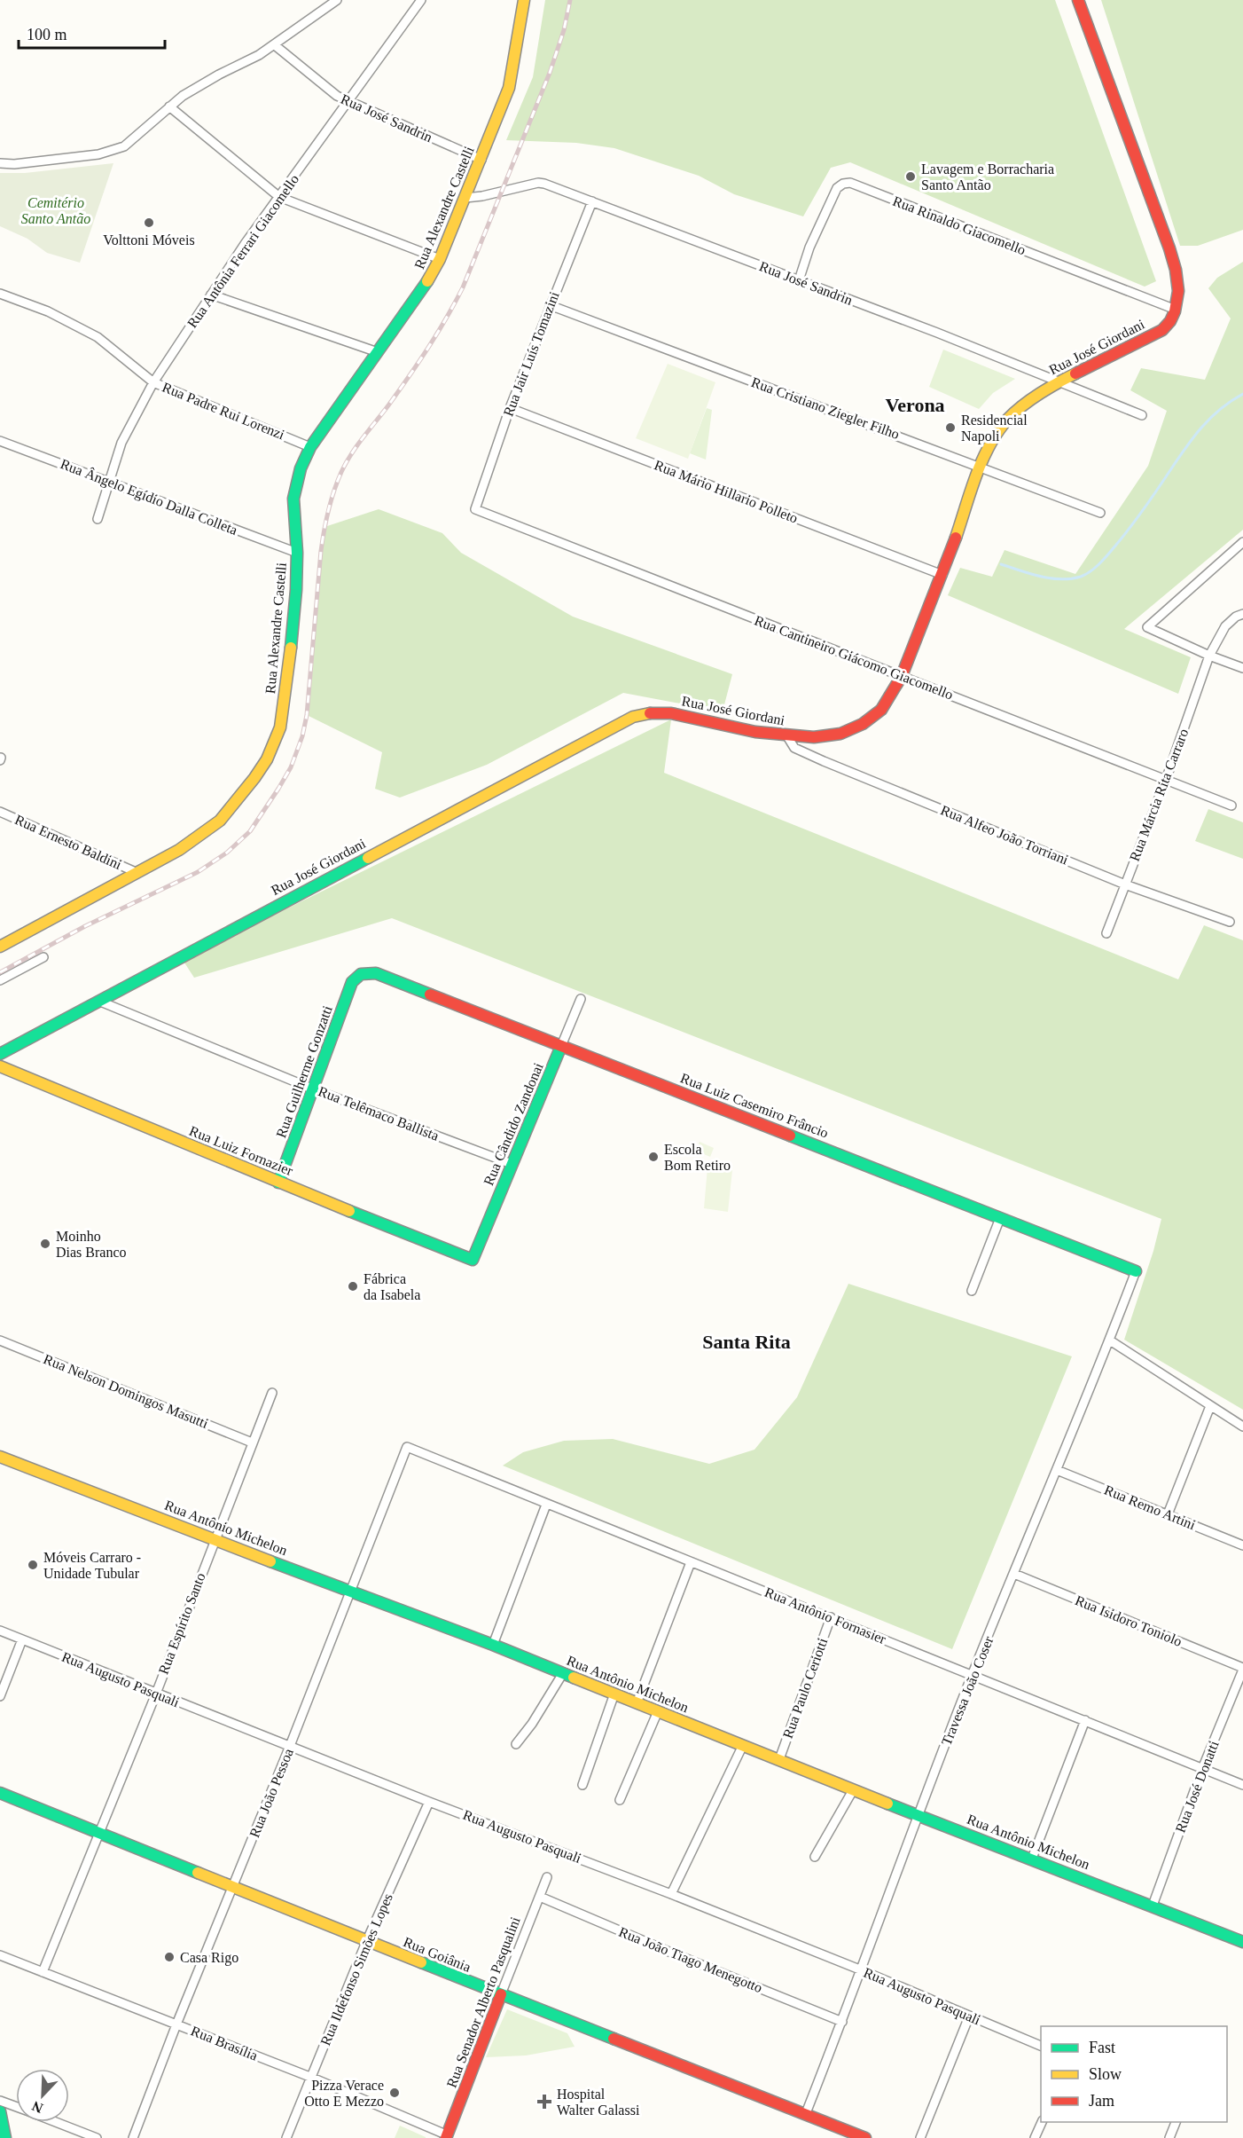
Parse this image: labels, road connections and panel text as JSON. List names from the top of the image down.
{
  "streets": {
    "street": [
      "Rua José Sandrin",
      "Rua Alexandre Castelli",
      "Rua Rinaldo Giacomello",
      "Rua Antônia Ferrari Giacomello",
      "Rua José Giordani",
      "Rua Jair Luís Tomazini",
      "Rua Cristiano Ziegler Filho",
      "Rua Padre Rui Lorenzi",
      "Rua Mário Hillario Polleto",
      "Rua Ângelo Egídio Dalla Colleta",
      "Rua Cantineiro Giácomo Giacomello",
      "Rua Márcia Rita Carraro",
      "Rua Alfeo João Torriani",
      "Rua Ernesto Baldini",
      "Rua Guilherme Gonzatti",
      "Rua Luiz Casemiro Frâncio",
      "Rua Telêmaco Ballista",
      "Rua Cândido Zandonai",
      "Rua Luiz Fornazier",
      "Rua Nelson Domingos Masutti",
      "Rua Remo Artini",
      "Rua Antônio Michelon",
      "Rua Antônio Fornasier",
      "Rua Isidoro Toniolo",
      "Rua Espírito Santo",
      "Rua Augusto Pasquali",
      "Rua Paulo Ceriotti",
      "Travessa João Coser",
      "Rua José Donatti",
      "Rua João Pessoa",
      "Rua Goiânia",
      "Rua João Tiago Menegotto",
      "Rua Ildefonso Simões Lopes",
      "Rua Senador Alberto Pasqualini",
      "Rua Brasília"
    ]
  },
  "crossings": [
    ["Rua José Sandrin", "Rua Alexandre Castelli"],
    ["Rua José Sandrin", "Rua Rinaldo Giacomello"],
    ["Rua José Sandrin", "Rua Antônia Ferrari Giacomello"],
    ["Rua José Sandrin", "Rua José Giordani"],
    ["Rua José Sandrin", "Rua Jair Luís Tomazini"],
    ["Rua Alexandre Castelli", "Rua Padre Rui Lorenzi"],
    ["Rua Alexandre Castelli", "Rua Ângelo Egídio Dalla Colleta"],
    ["Rua Alexandre Castelli", "Rua Ernesto Baldini"],
    ["Rua Rinaldo Giacomello", "Rua José Giordani"],
    ["Rua Antônia Ferrari Giacomello", "Rua Padre Rui Lorenzi"],
    ["Rua Antônia Ferrari Giacomello", "Rua Ângelo Egídio Dalla Colleta"],
    ["Rua José Giordani", "Rua Cristiano Ziegler Filho"],
    ["Rua José Giordani", "Rua Mário Hillario Polleto"],
    ["Rua José Giordani", "Rua Cantineiro Giácomo Giacomello"],
    ["Rua José Giordani", "Rua Alfeo João Torriani"],
    ["Rua José Giordani", "Rua Telêmaco Ballista"],
    ["Rua Jair Luís Tomazini", "Rua Cristiano Ziegler Filho"],
    ["Rua Jair Luís Tomazini", "Rua Mário Hillario Polleto"],
    ["Rua Jair Luís Tomazini", "Rua Cantineiro Giácomo Giacomello"],
    ["Rua Cantineiro Giácomo Giacomello", "Rua Márcia Rita Carraro"],
    ["Rua Márcia Rita Carraro", "Rua Alfeo João Torriani"],
    ["Rua Guilherme Gonzatti", "Rua Luiz Casemiro Frâncio"],
    ["Rua Guilherme Gonzatti", "Rua Telêmaco Ballista"],
    ["Rua Guilherme Gonzatti", "Rua Luiz Fornazier"],
    ["Rua Luiz Casemiro Frâncio", "Rua Cândido Zandonai"],
    ["Rua Luiz Casemiro Frâncio", "Travessa João Coser"],
    ["Rua Telêmaco Ballista", "Rua Cândido Zandonai"],
    ["Rua Cândido Zandonai", "Rua Luiz Fornazier"],
    ["Rua Nelson Domingos Masutti", "Rua Espírito Santo"],
    ["Rua Remo Artini", "Travessa João Coser"],
    ["Rua Antônio Michelon", "Rua Espírito Santo"],
    ["Rua Antônio Michelon", "Rua Paulo Ceriotti"],
    ["Rua Antônio Michelon", "Travessa João Coser"],
    ["Rua Antônio Michelon", "Rua José Donatti"],
    ["Rua Antônio Michelon", "Rua João Pessoa"],
    ["Rua Antônio Fornasier", "Rua Paulo Ceriotti"],
    ["Rua Antônio Fornasier", "Travessa João Coser"],
    ["Rua Antônio Fornasier", "Rua José Donatti"],
    ["Rua Antônio Fornasier", "Rua João Pessoa"],
    ["Rua Isidoro Toniolo", "Travessa João Coser"],
    ["Rua Isidoro Toniolo", "Rua José Donatti"],
    ["Rua Espírito Santo", "Rua Augusto Pasquali"],
    ["Rua Espírito Santo", "Rua Goiânia"],
    ["Rua Espírito Santo", "Rua Brasília"],
    ["Rua Augusto Pasquali", "Travessa João Coser"],
    ["Rua Augusto Pasquali", "Rua João Pessoa"],
    ["Rua Augusto Pasquali", "Rua Ildefonso Simões Lopes"],
    ["Travessa João Coser", "Rua Goiânia"],
    ["Travessa João Coser", "Rua João Tiago Menegotto"],
    ["Rua João Pessoa", "Rua Goiânia"],
    ["Rua João Pessoa", "Rua Brasília"],
    ["Rua Goiânia", "Rua Ildefonso Simões Lopes"],
    ["Rua Goiânia", "Rua Senador Alberto Pasqualini"],
    ["Rua João Tiago Menegotto", "Rua Senador Alberto Pasqualini"],
    ["Rua Ildefonso Simões Lopes", "Rua Brasília"],
    ["Rua Senador Alberto Pasqualini", "Rua Brasília"]
  ],
  "districts": ["Verona", "Santa Rita"],
  "parks": ["Cemitério Santo Antão"],
  "places": {
    "other": [
      "Lavagem e Borracharia Santo Antão",
      "Volttoni Móveis",
      "Residencial Napoli",
      "Escola Bom Retiro",
      "Moinho Dias Branco",
      "Fábrica da Isabela",
      "Móveis Carraro - Unidade Tubular",
      "Casa Rigo",
      "Pizza Verace Otto E Mezzo"
    ],
    "health": ["Hospital Walter Galassi"]
  },
  "legend": ["Fast", "Slow", "Jam"],
  "scale_bar": "100 m",
  "north": "bottom left"
}
